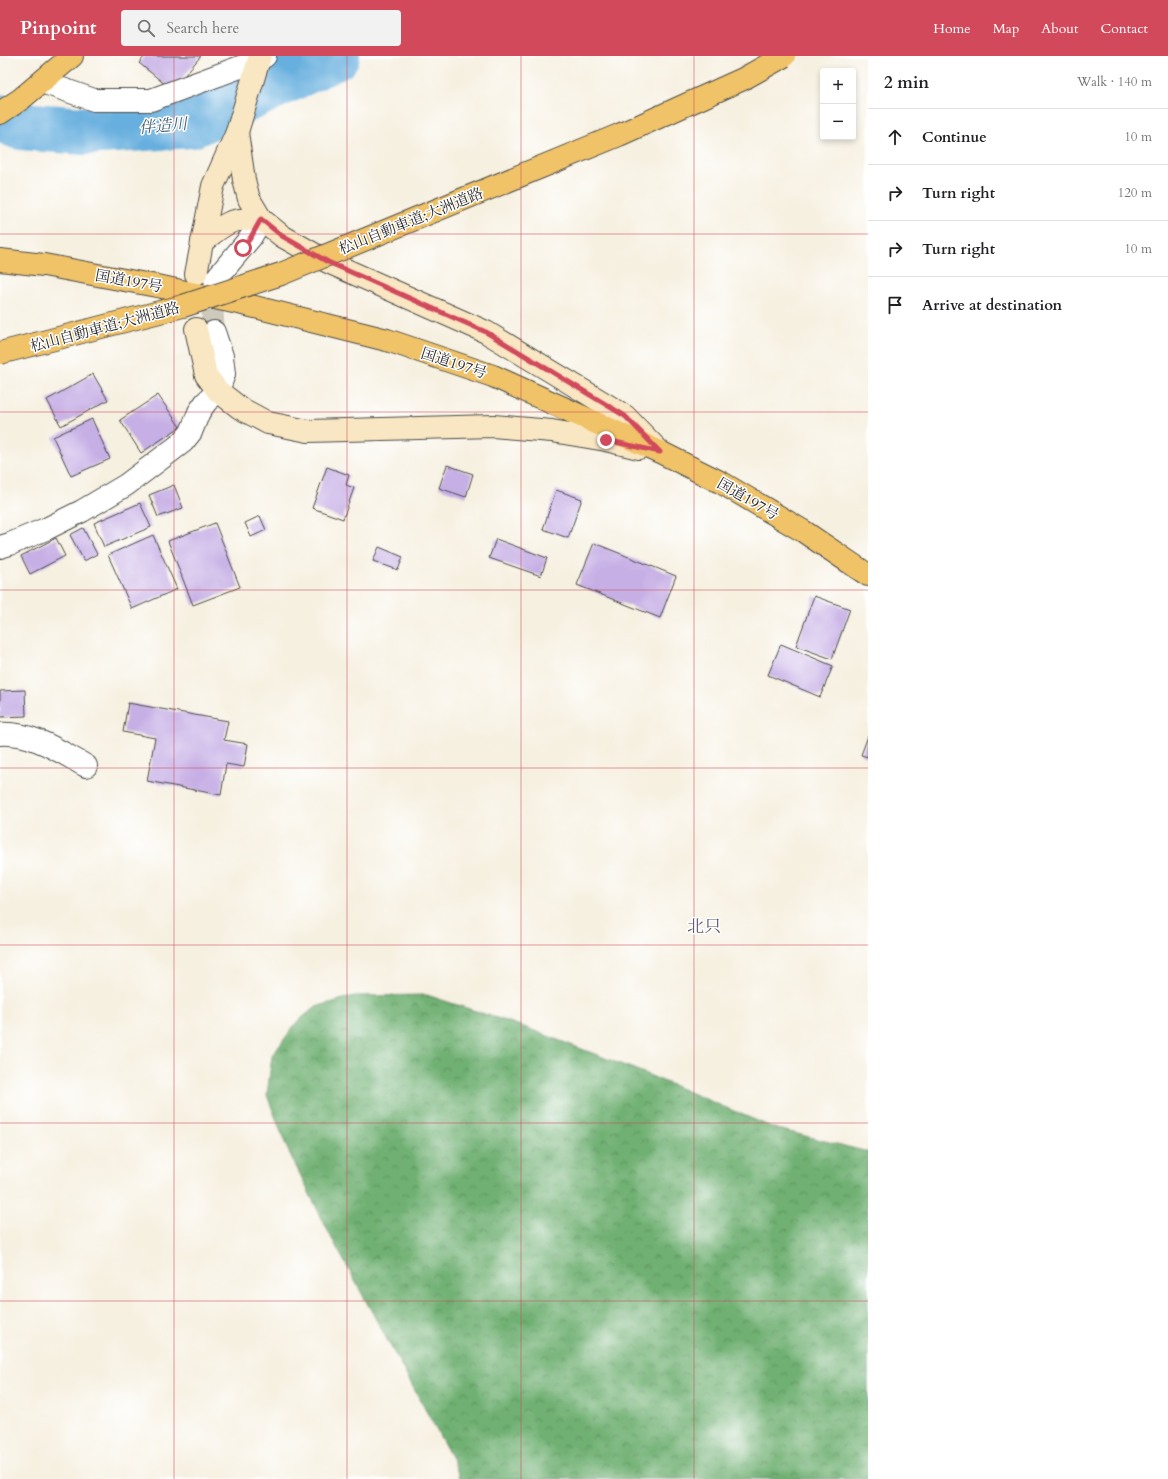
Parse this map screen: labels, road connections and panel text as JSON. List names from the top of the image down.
{
  "streets": {
    "highway": ["松山自動車道;大洲道路", "国道197号"]
  },
  "districts": ["北只"],
  "water": ["伴造川"],
  "page": {
    "header": "Pinpoint",
    "search": "Search here",
    "nav": [
      "Home",
      "Map",
      "About",
      "Contact"
    ],
    "heading": ["2 min", "Walk · 140 m"],
    "map_buttons": ["+", "−"],
    "list": [
      ["Continue", "10 m"],
      ["Turn right", "120 m"],
      ["Turn right", "10 m"],
      "Arrive at destination"
    ]
  }
}
